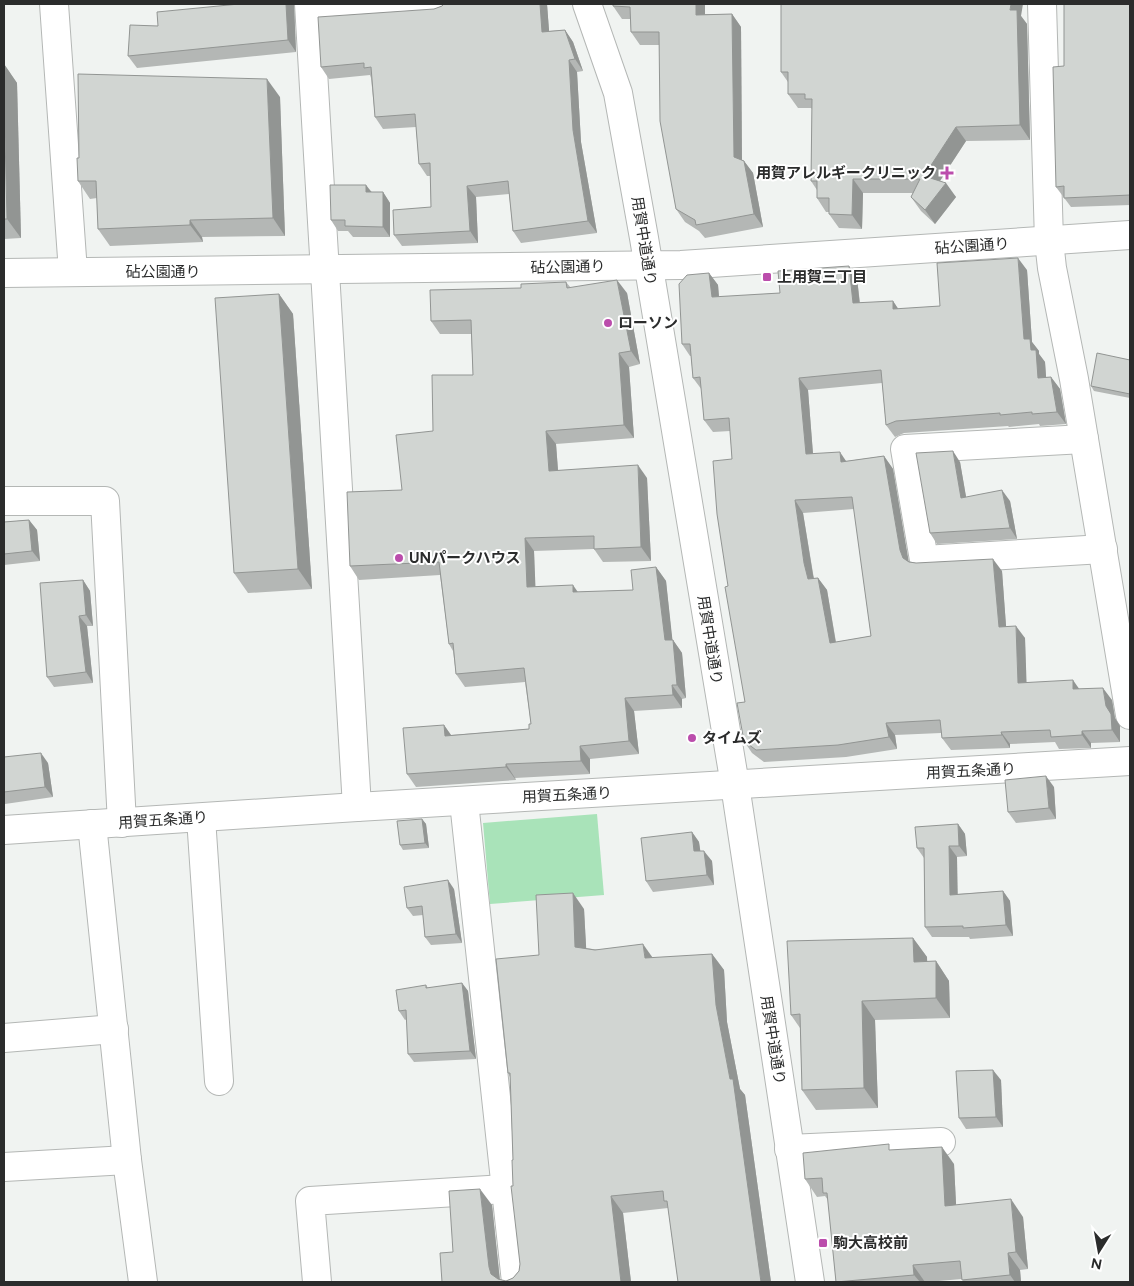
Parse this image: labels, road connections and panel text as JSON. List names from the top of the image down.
{
  "streets": {
    "street": ["用賀中道通り", "砧公園通り", "用賀五条通り"]
  },
  "crossings": [
    ["用賀中道通り", "砧公園通り"],
    ["用賀中道通り", "用賀五条通り"]
  ],
  "places": {
    "health": ["用賀アレルギークリニック"],
    "transit": ["上用賀三丁目", "駒大高校前"],
    "other": ["ローソン", "UNパークハウス", "タイムズ"]
  },
  "north": "bottom"
}
